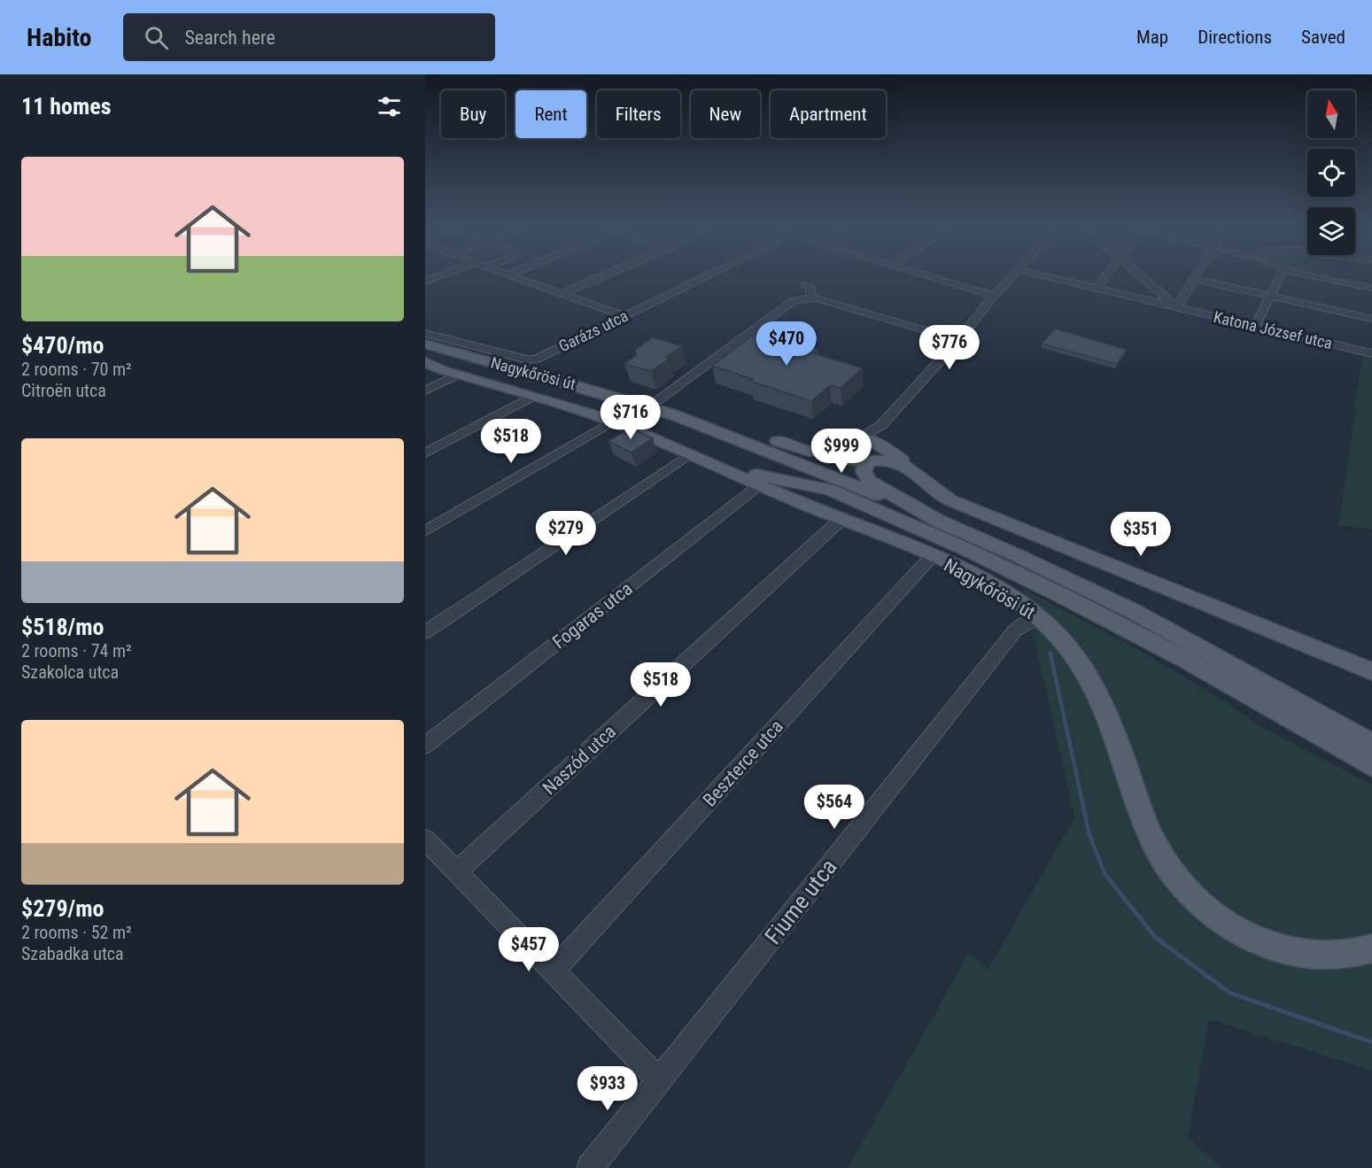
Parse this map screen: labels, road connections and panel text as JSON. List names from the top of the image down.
{
  "streets": {
    "main road": ["Nagykőrösi út"],
    "street": [
      "Katona József utca",
      "Garázs utca",
      "Fogaras utca",
      "Naszód utca",
      "Beszterce utca",
      "Fiume utca"
    ]
  },
  "crossings": [
    ["Garázs utca", "Nagykőrösi út"],
    ["Nagykőrösi út", "Fogaras utca"],
    ["Nagykőrösi út", "Naszód utca"],
    ["Nagykőrösi út", "Beszterce utca"],
    ["Nagykőrösi út", "Fiume utca"]
  ],
  "north": "top",
  "page": {
    "header": "Habito",
    "search": "Search here",
    "nav": ["Map", "Directions", "Saved"],
    "heading": "11 homes",
    "chip": [
      "Buy",
      "Rent",
      "Filters",
      "New",
      "Apartment"
    ],
    "list": [
      {
        "name": "$470/mo",
        "note": "2 rooms · 70 m² · Citroën utca"
      },
      {
        "name": "$518/mo",
        "note": "2 rooms · 74 m² · Szakolca utca"
      },
      {
        "name": "$279/mo",
        "note": "2 rooms · 52 m² · Szabadka utca"
      }
    ],
    "price": [
      "$470",
      "$776",
      "$716",
      "$518",
      "$999",
      "$279",
      "$351",
      "$518",
      "$564",
      "$457",
      "$933"
    ]
  }
}
